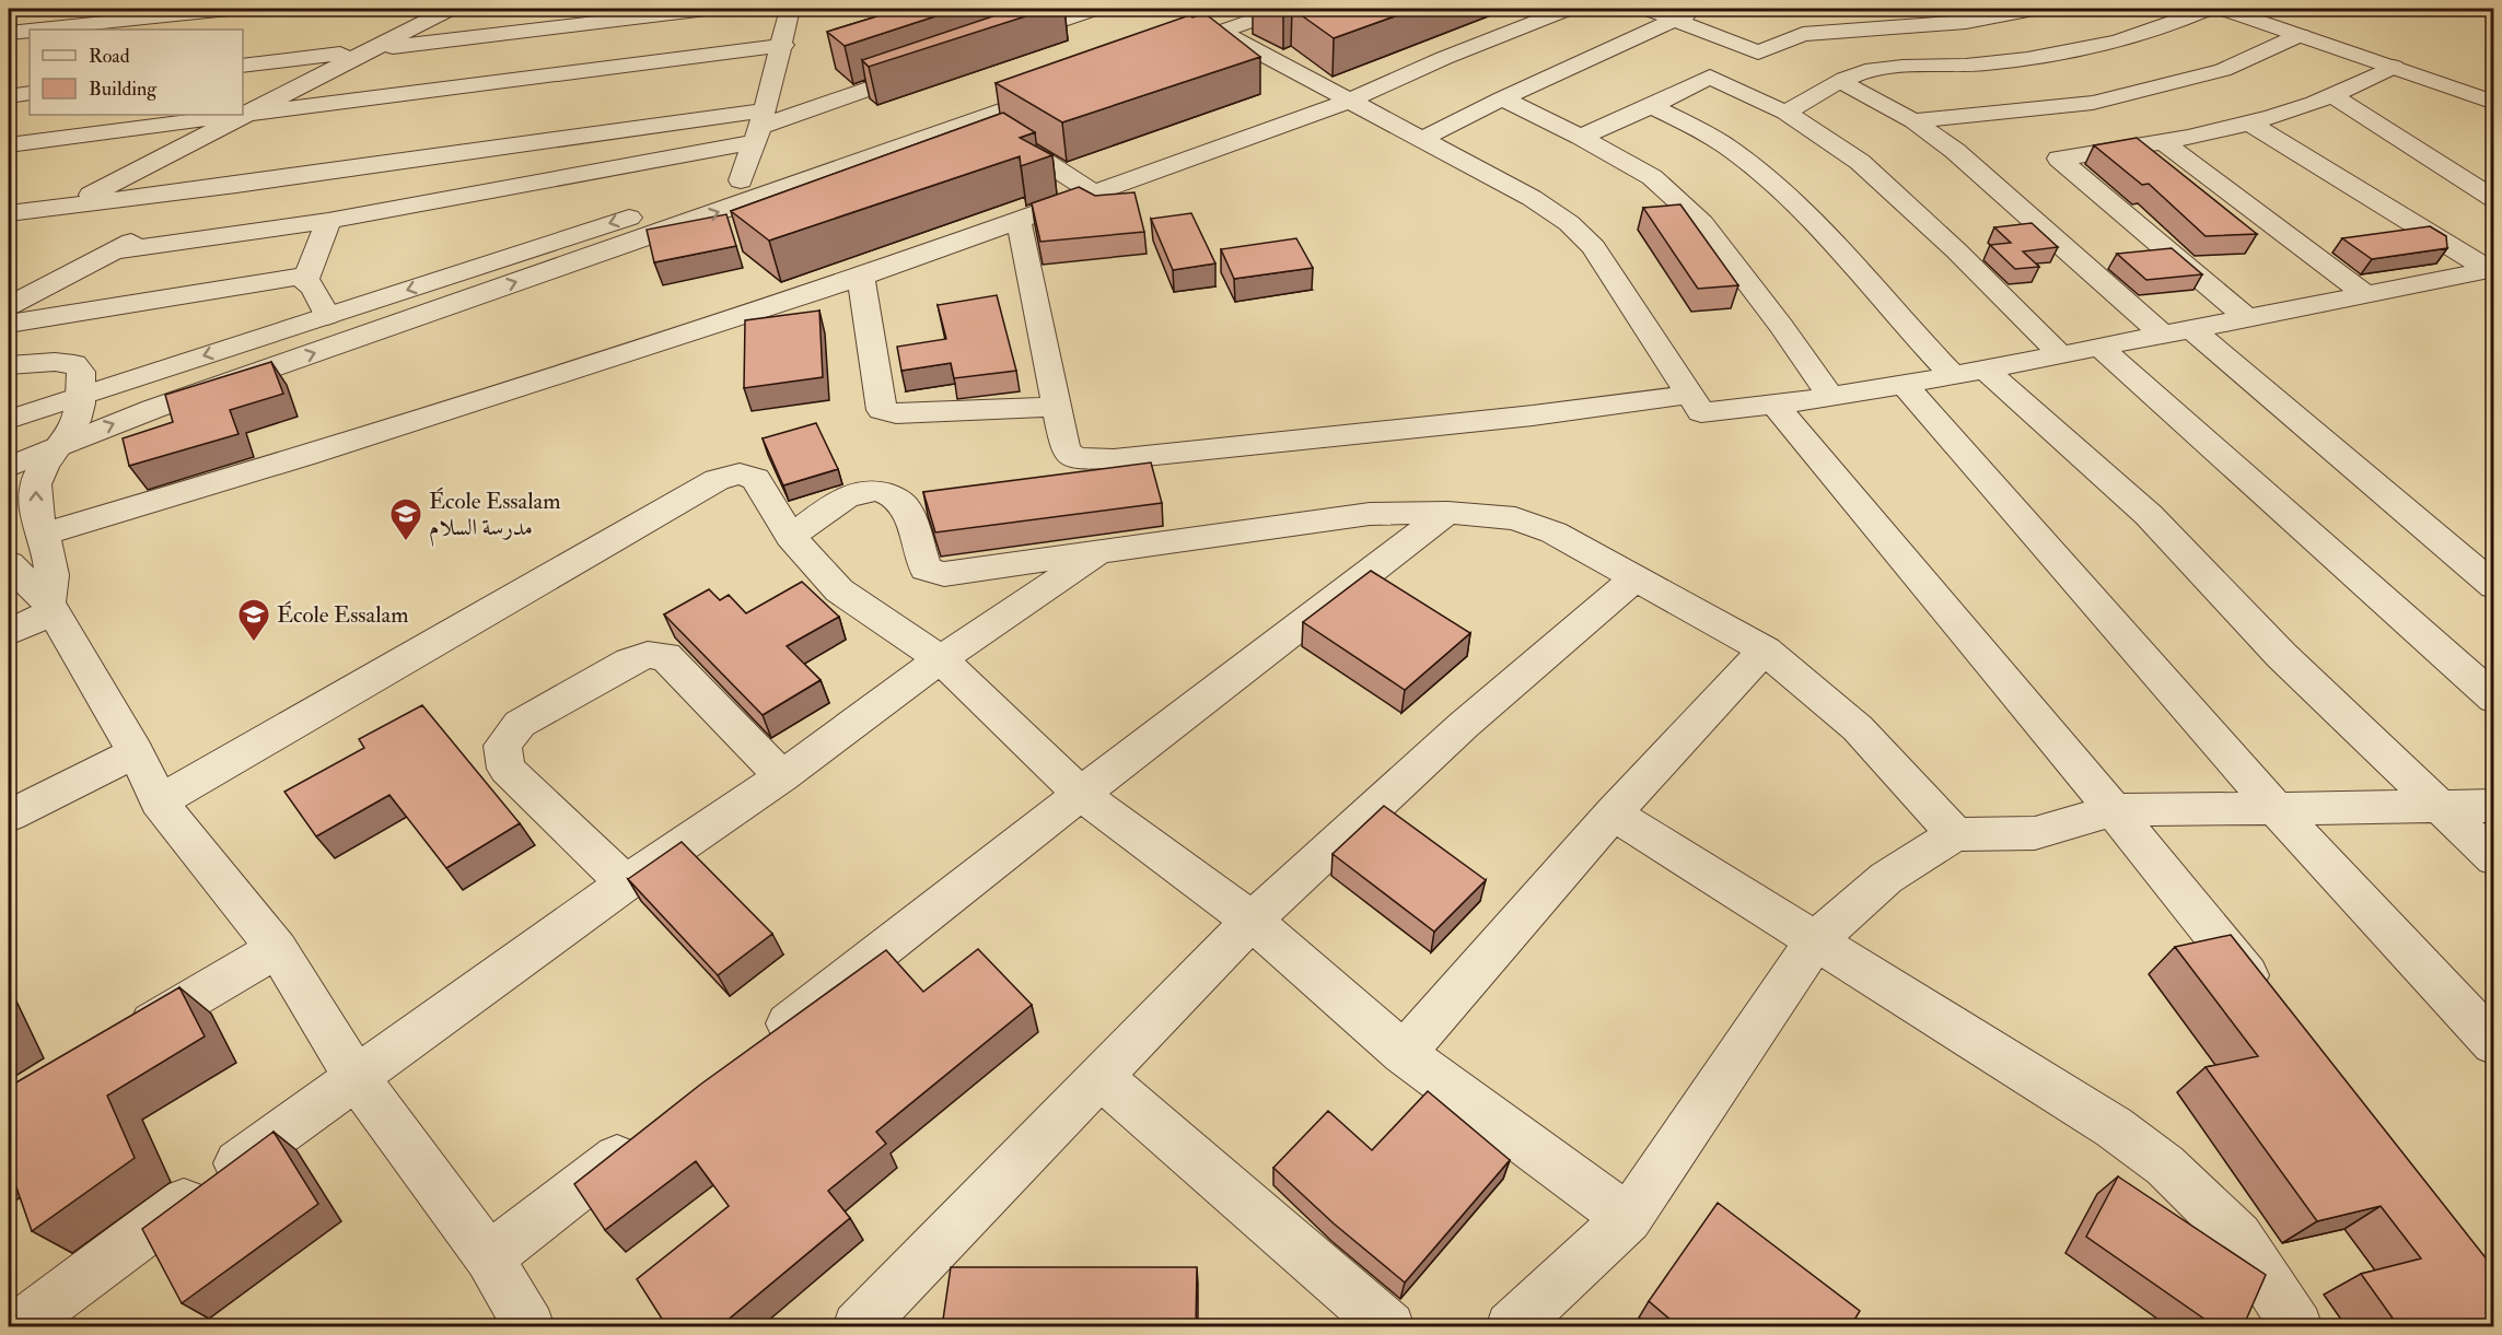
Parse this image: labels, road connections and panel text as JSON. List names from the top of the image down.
{
  "places": {
    "school or university": ["École Essalam مدرسة السلام", "École Essalam"]
  },
  "legend": ["Road", "Building"]
}
